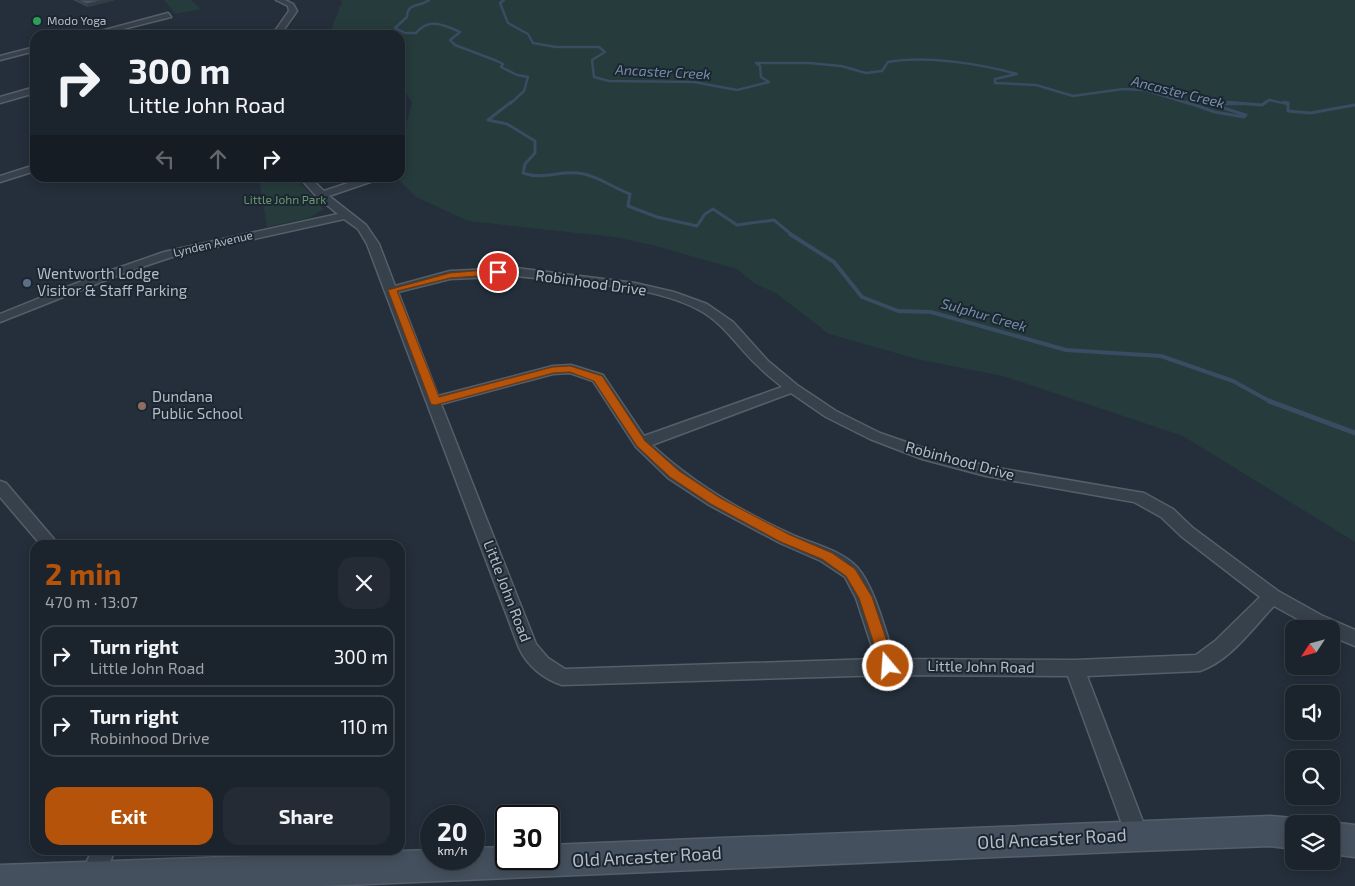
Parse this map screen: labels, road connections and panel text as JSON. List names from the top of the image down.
{
  "streets": {
    "street": [
      "Lynden Avenue",
      "Robinhood Drive",
      "Little John Road",
      "Old Ancaster Road"
    ]
  },
  "crossings": [
    ["Lynden Avenue", "Little John Road"],
    ["Robinhood Drive", "Little John Road"]
  ],
  "water": ["Ancaster Creek", "Sulphur Creek"],
  "parks": ["Little John Park"],
  "places": ["Modo Yoga", "Wentworth Lodge Visitor & Staff Parking", "Dundana Public School"],
  "north": "bottom left",
  "page": {
    "turn": ["300 m", "Little John Road"],
    "heading": ["2 min", "470 m · 13:07"],
    "list": [
      {
        "name": "Turn right",
        "note": "Little John Road",
        "value": "300 m"
      },
      {
        "name": "Turn right",
        "note": "Robinhood Drive",
        "value": "110 m"
      }
    ],
    "buttons": ["Exit", "Share"],
    "speed": "20 km/h",
    "limit": "30"
  }
}
